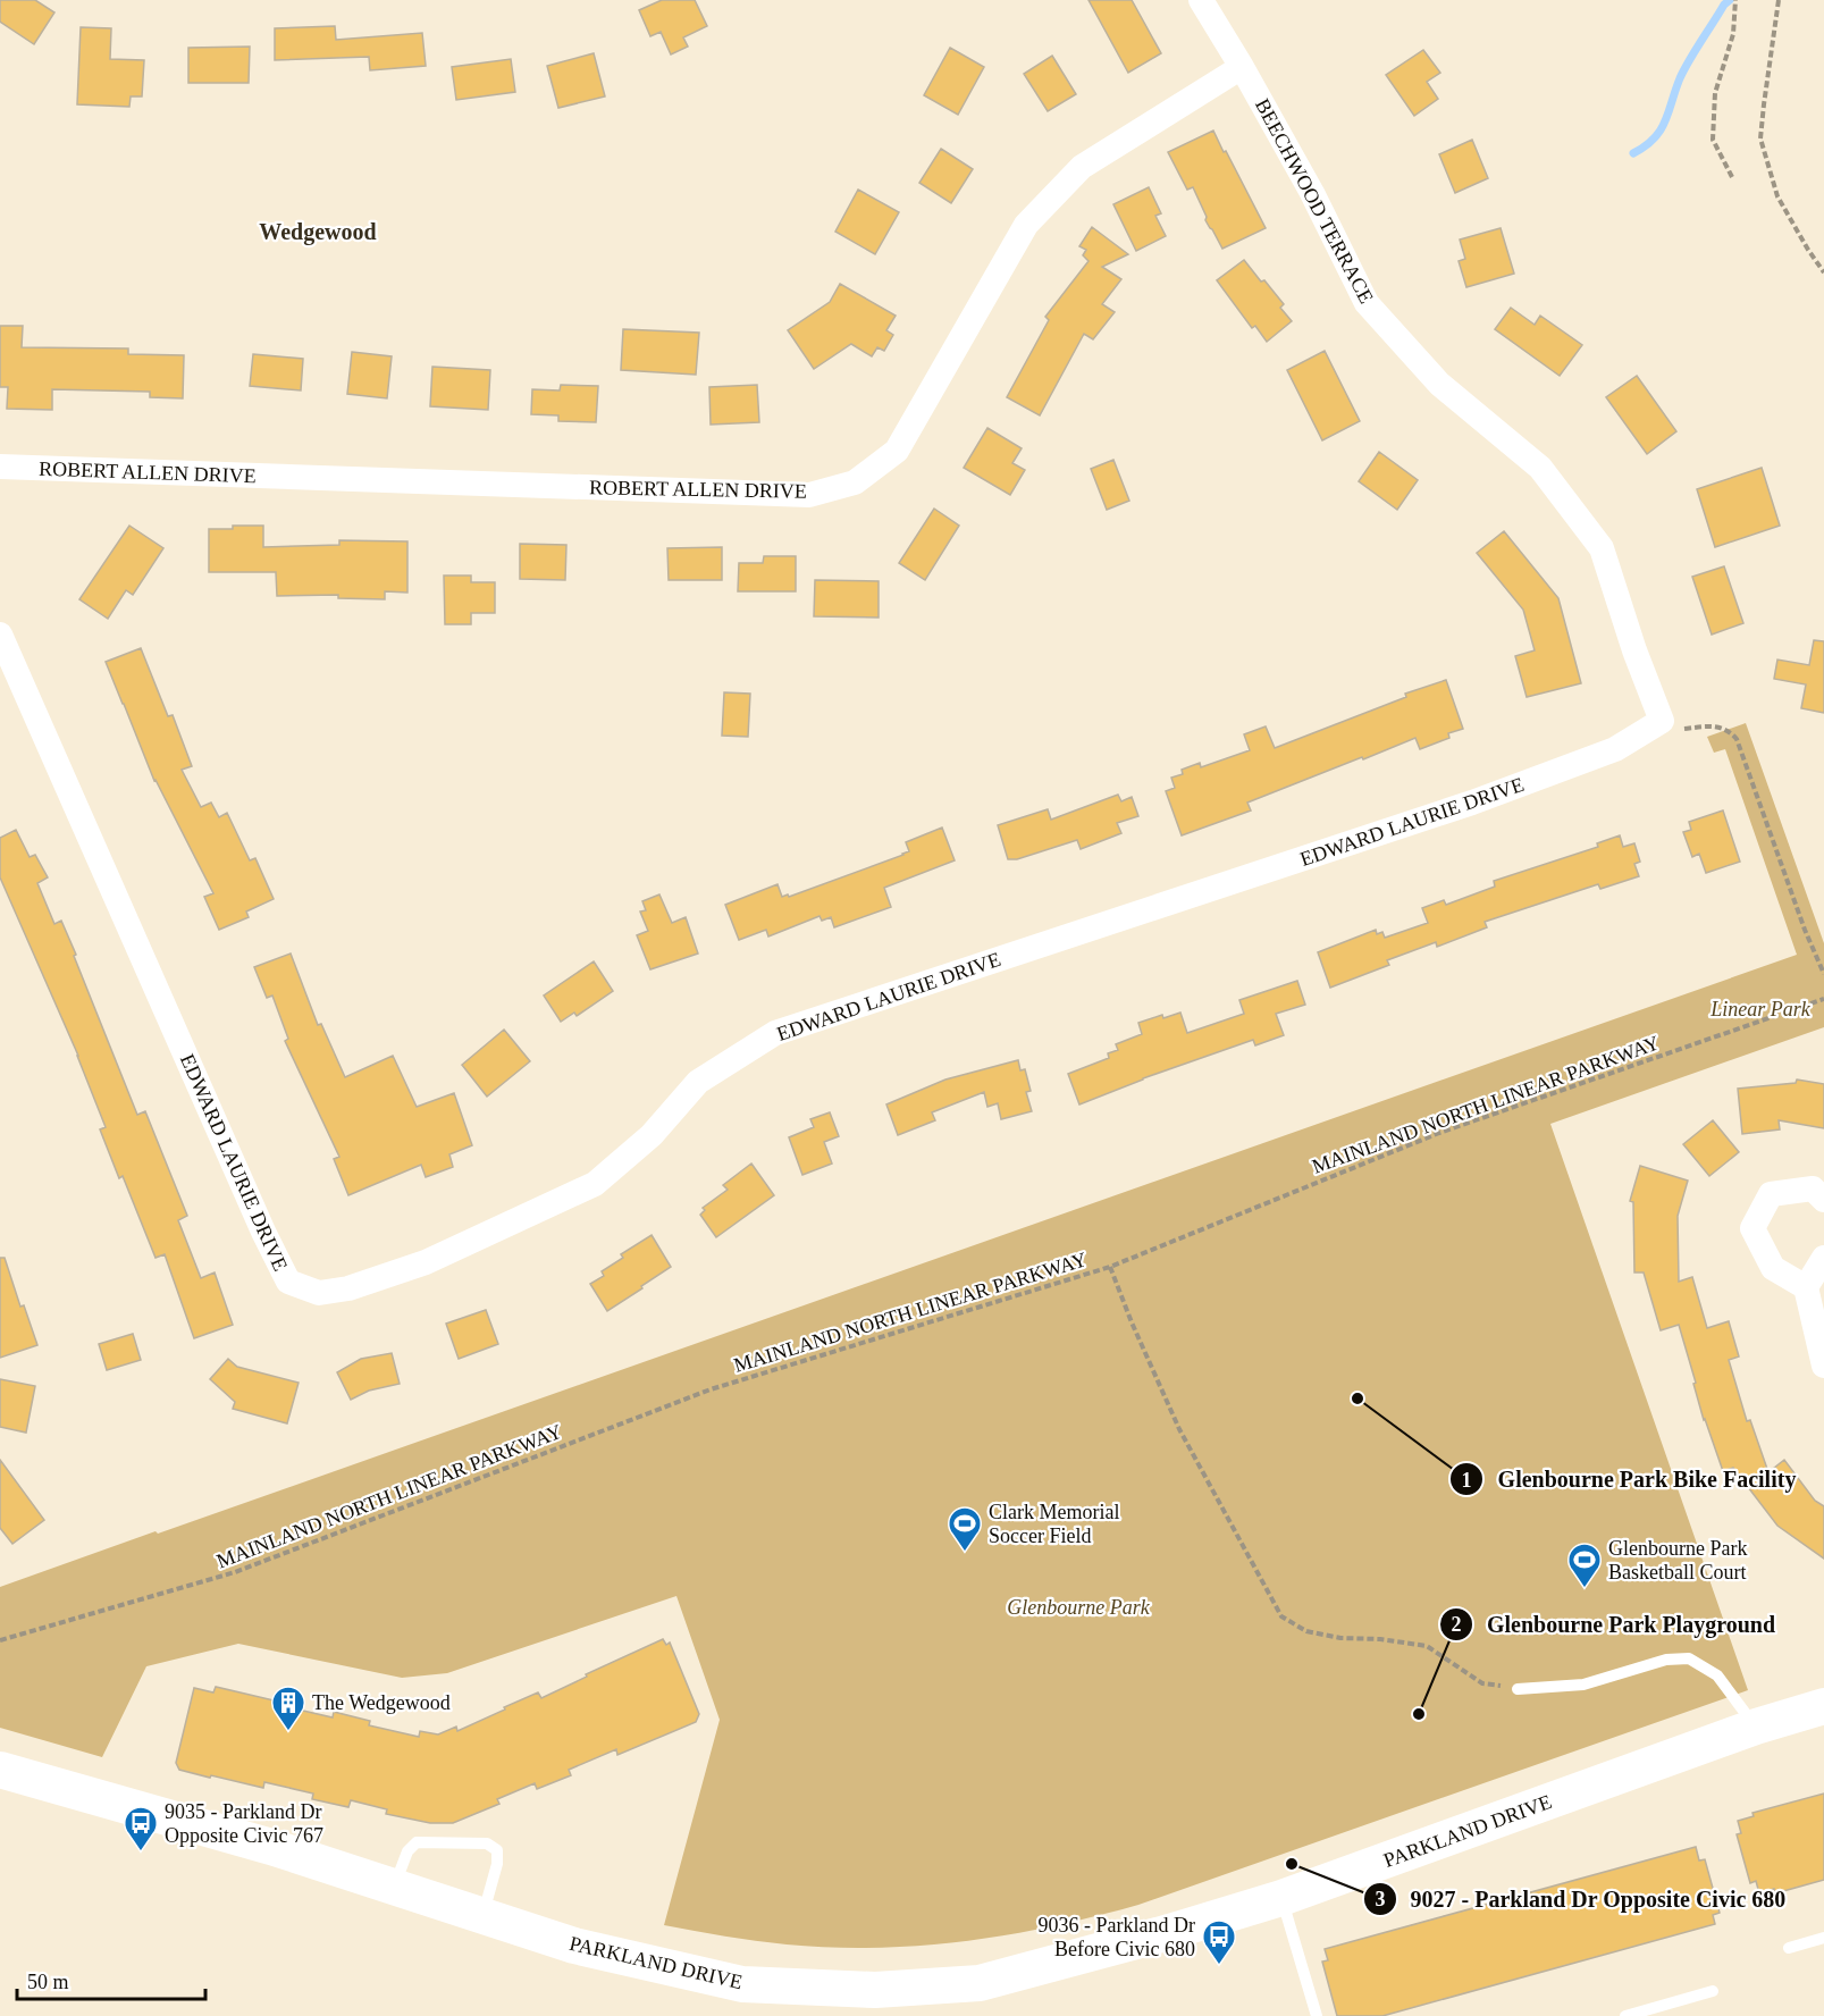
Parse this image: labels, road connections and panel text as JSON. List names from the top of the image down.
{
  "streets": {
    "street": [
      "BEECHWOOD TERRACE",
      "ROBERT ALLEN DRIVE",
      "EDWARD LAURIE DRIVE",
      "PARKLAND DRIVE"
    ],
    "path": ["MAINLAND NORTH LINEAR PARKWAY"]
  },
  "crossings": [
    ["BEECHWOOD TERRACE", "ROBERT ALLEN DRIVE"],
    ["BEECHWOOD TERRACE", "EDWARD LAURIE DRIVE"]
  ],
  "districts": ["Wedgewood"],
  "parks": ["Linear Park", "Glenbourne Park"],
  "places": {
    "other": ["Glenbourne Park Bike Facility", "Glenbourne Park Playground", "9027 - Parkland Dr Opposite Civic 680"],
    "sports": ["Clark Memorial Soccer Field", "Glenbourne Park Basketball Court"],
    "building": ["The Wedgewood"],
    "bus stop": ["9035 - Parkland Dr Opposite Civic 767", "9036 - Parkland Dr Before Civic 680"]
  },
  "scale_bar": "50 m"
}
